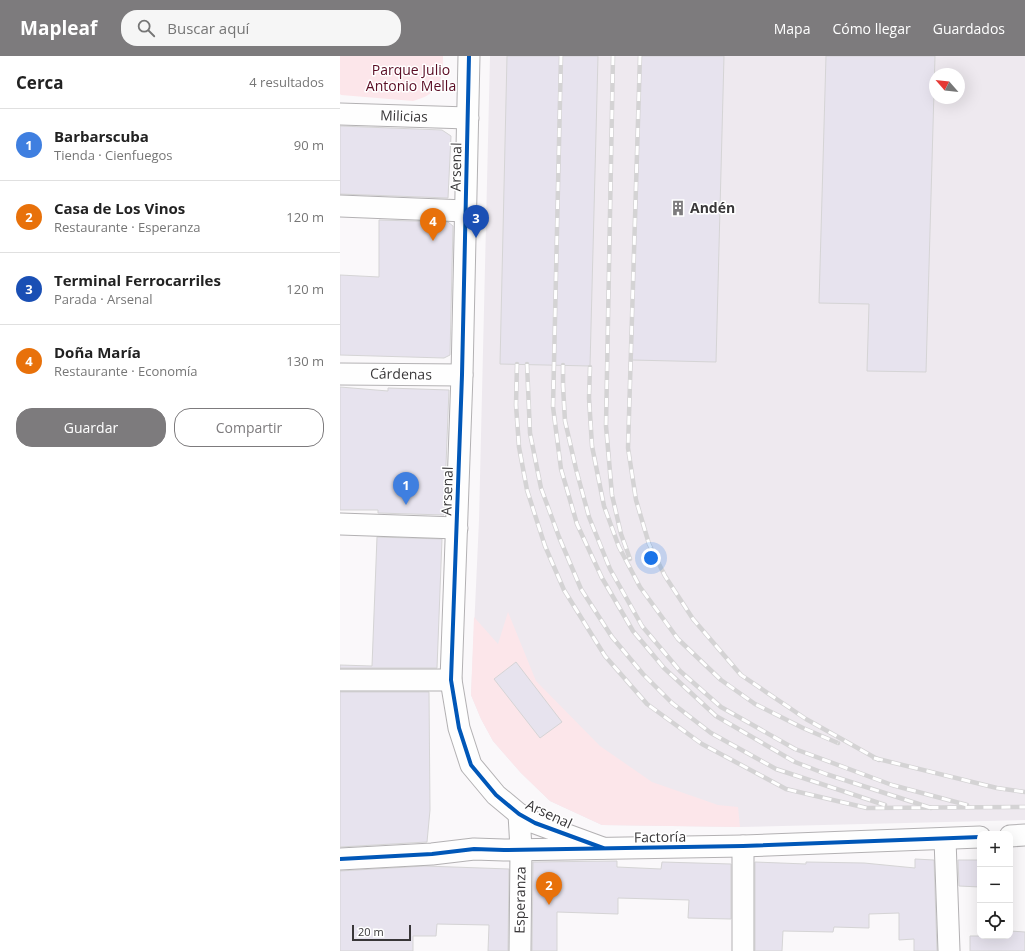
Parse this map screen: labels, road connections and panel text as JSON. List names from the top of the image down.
{
  "streets": {
    "street": [
      "Milicias",
      "Arsenal",
      "Cárdenas",
      "Factoría",
      "Esperanza"
    ]
  },
  "crossings": [
    ["Milicias", "Arsenal"],
    ["Arsenal", "Cárdenas"],
    ["Arsenal", "Factoría"],
    ["Arsenal", "Esperanza"],
    ["Factoría", "Esperanza"]
  ],
  "parks": ["Parque Julio Antonio Mella"],
  "places": {
    "building": ["Andén"]
  },
  "scale_bar": "20 m",
  "north": "top left",
  "page": {
    "header": "Mapleaf",
    "search": "Buscar aquí",
    "nav": ["Mapa", "Cómo llegar", "Guardados"],
    "heading": ["Cerca", "4 resultados"],
    "list": [
      {
        "mark": "1",
        "name": "Barbarscuba",
        "note": "Tienda · Cienfuegos",
        "value": "90 m"
      },
      {
        "mark": "2",
        "name": "Casa de Los Vinos",
        "note": "Restaurante · Esperanza",
        "value": "120 m"
      },
      {
        "mark": "3",
        "name": "Terminal Ferrocarriles",
        "note": "Parada · Arsenal",
        "value": "120 m"
      },
      {
        "mark": "4",
        "name": "Doña María",
        "note": "Restaurante · Economía",
        "value": "130 m"
      }
    ],
    "pins": [
      "3",
      "4",
      "1",
      "2"
    ],
    "buttons": ["Guardar", "Compartir"],
    "map_buttons": ["+", "−"],
    "scale": "20 m"
  }
}
